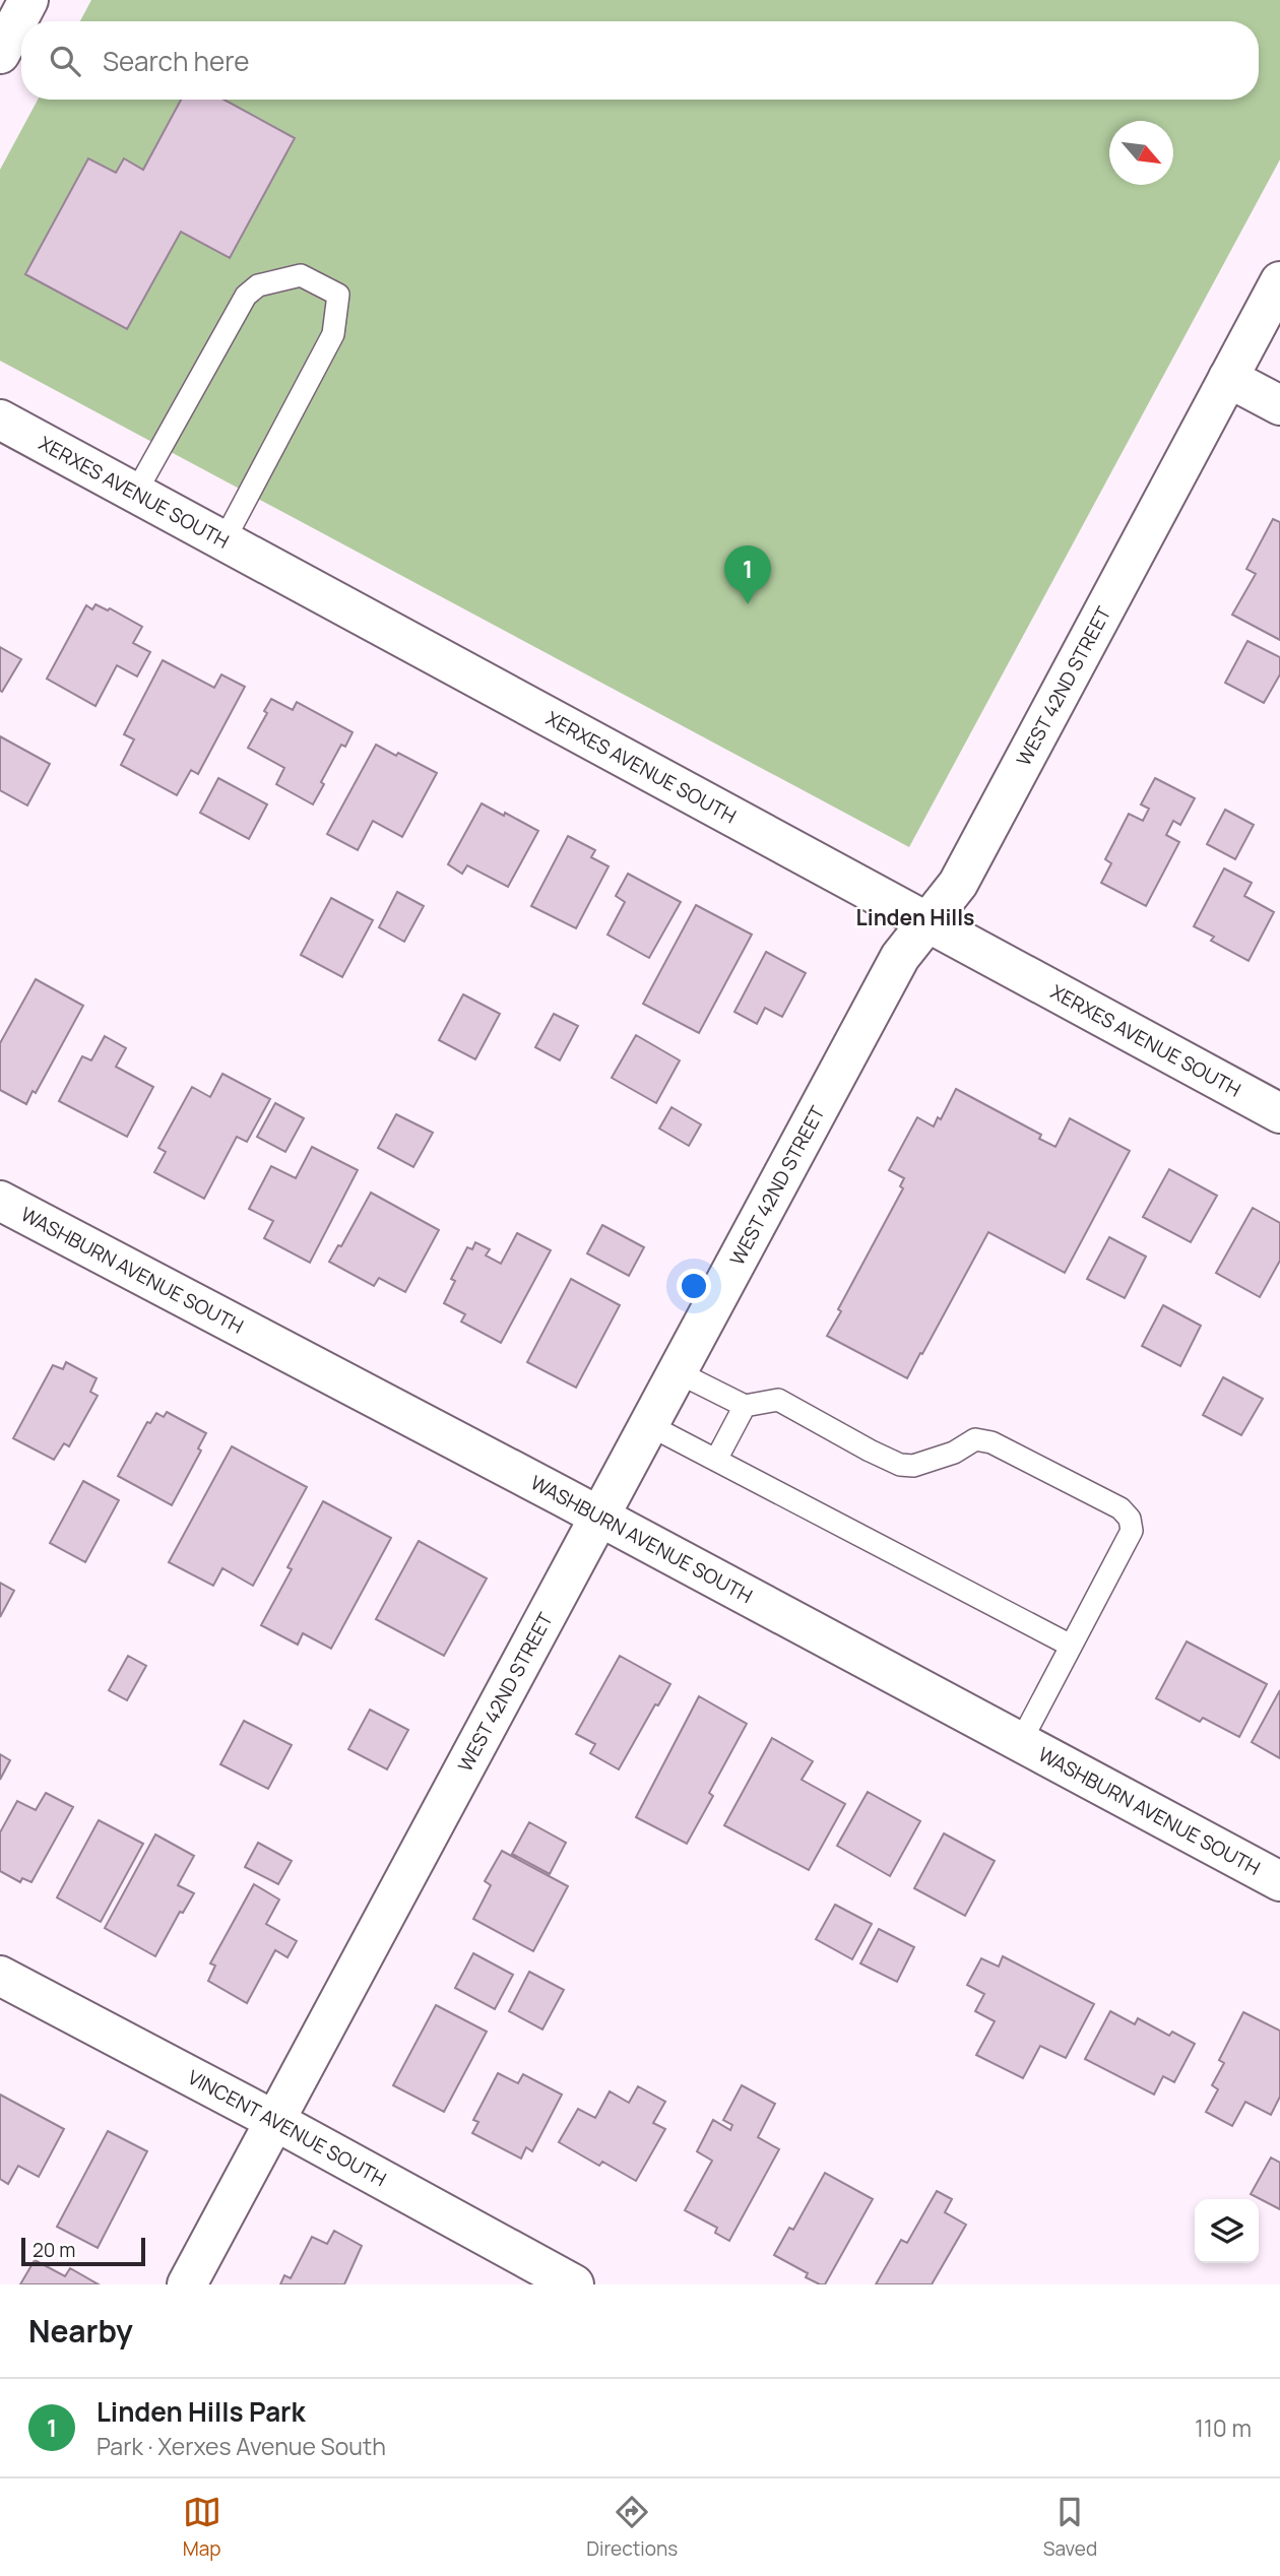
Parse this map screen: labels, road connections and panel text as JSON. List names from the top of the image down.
{
  "streets": {
    "street": [
      "XERXES AVENUE SOUTH",
      "WEST 42ND STREET",
      "WASHBURN AVENUE SOUTH",
      "VINCENT AVENUE SOUTH"
    ]
  },
  "crossings": [
    ["XERXES AVENUE SOUTH", "WEST 42ND STREET"],
    ["WEST 42ND STREET", "WASHBURN AVENUE SOUTH"],
    ["WEST 42ND STREET", "VINCENT AVENUE SOUTH"]
  ],
  "districts": ["Linden Hills"],
  "scale_bar": "20 m",
  "north": "bottom right",
  "page": {
    "search": "Search here",
    "pins": "1",
    "scale": "20 m",
    "heading": "Nearby",
    "list": [
      {
        "mark": "1",
        "name": "Linden Hills Park",
        "note": "Park · Xerxes Avenue South",
        "value": "110 m"
      }
    ],
    "nav": ["Map", "Directions", "Saved"]
  }
}
